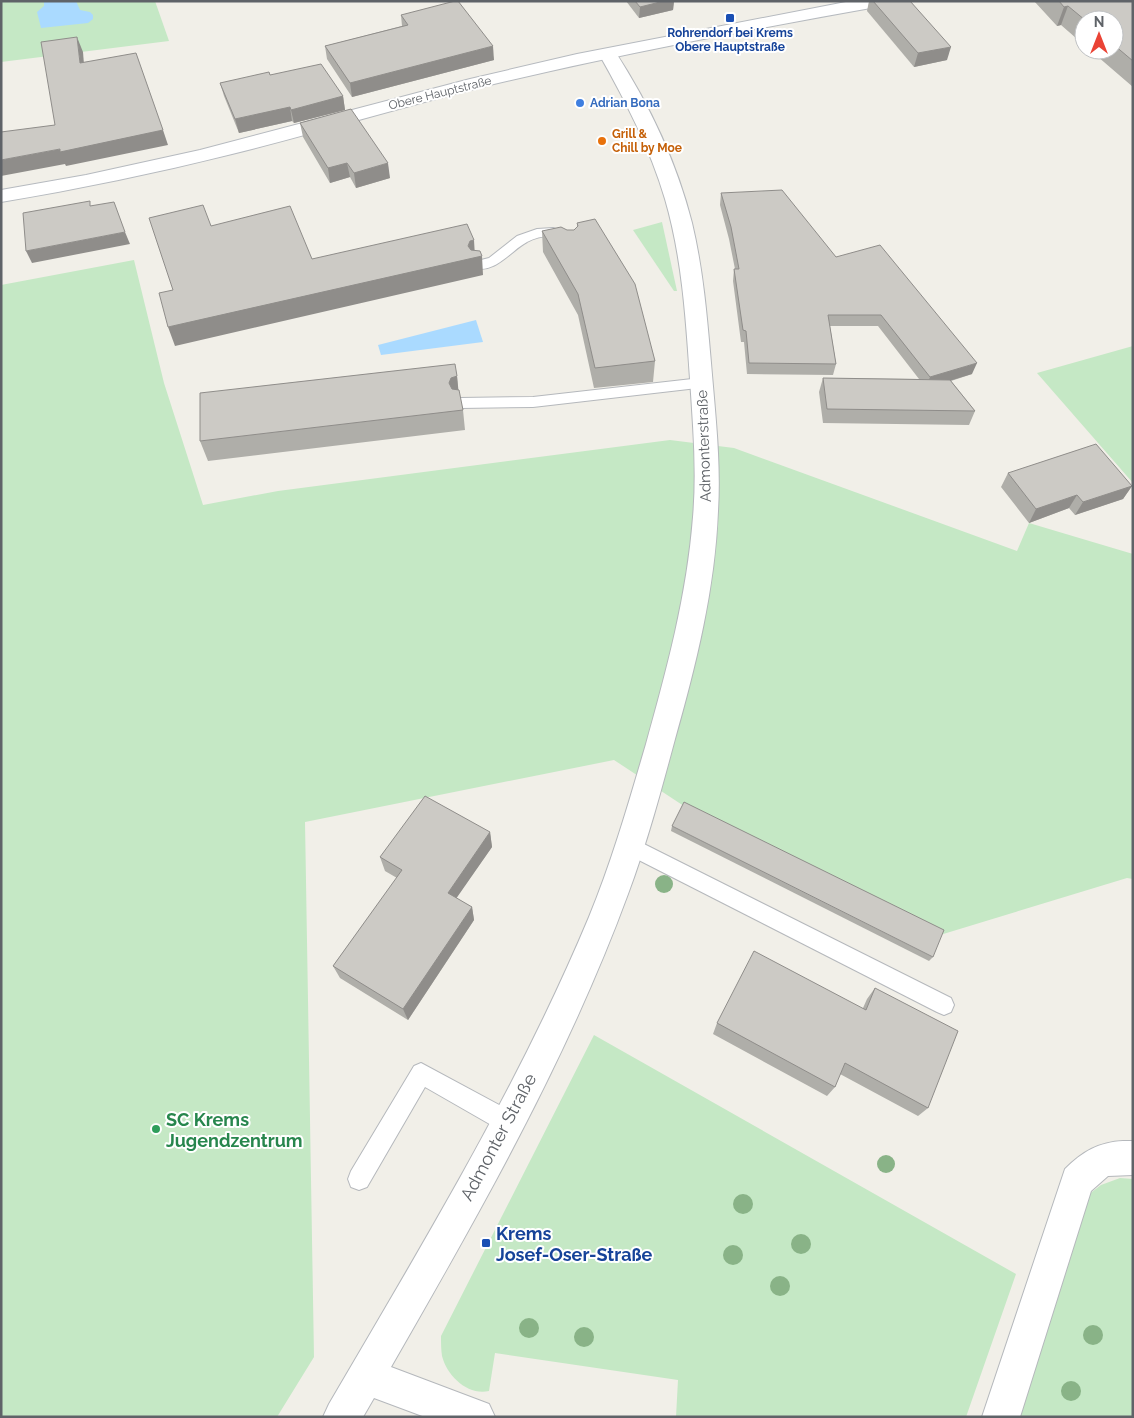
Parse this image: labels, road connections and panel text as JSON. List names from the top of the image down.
{
  "streets": {
    "street": ["Obere Hauptstraße", "Admonterstraße", "Admonter Straße"]
  },
  "crossings": [
    ["Obere Hauptstraße", "Admonterstraße"],
    ["Admonterstraße", "Admonter Straße"]
  ],
  "places": {
    "transit": ["Rohrendorf bei Krems Obere Hauptstraße", "Krems Josef-Oser-Straße"],
    "other": ["Adrian Bona", "Grill & Chill by Moe", "SC Krems Jugendzentrum"]
  },
  "north": "top"
}
